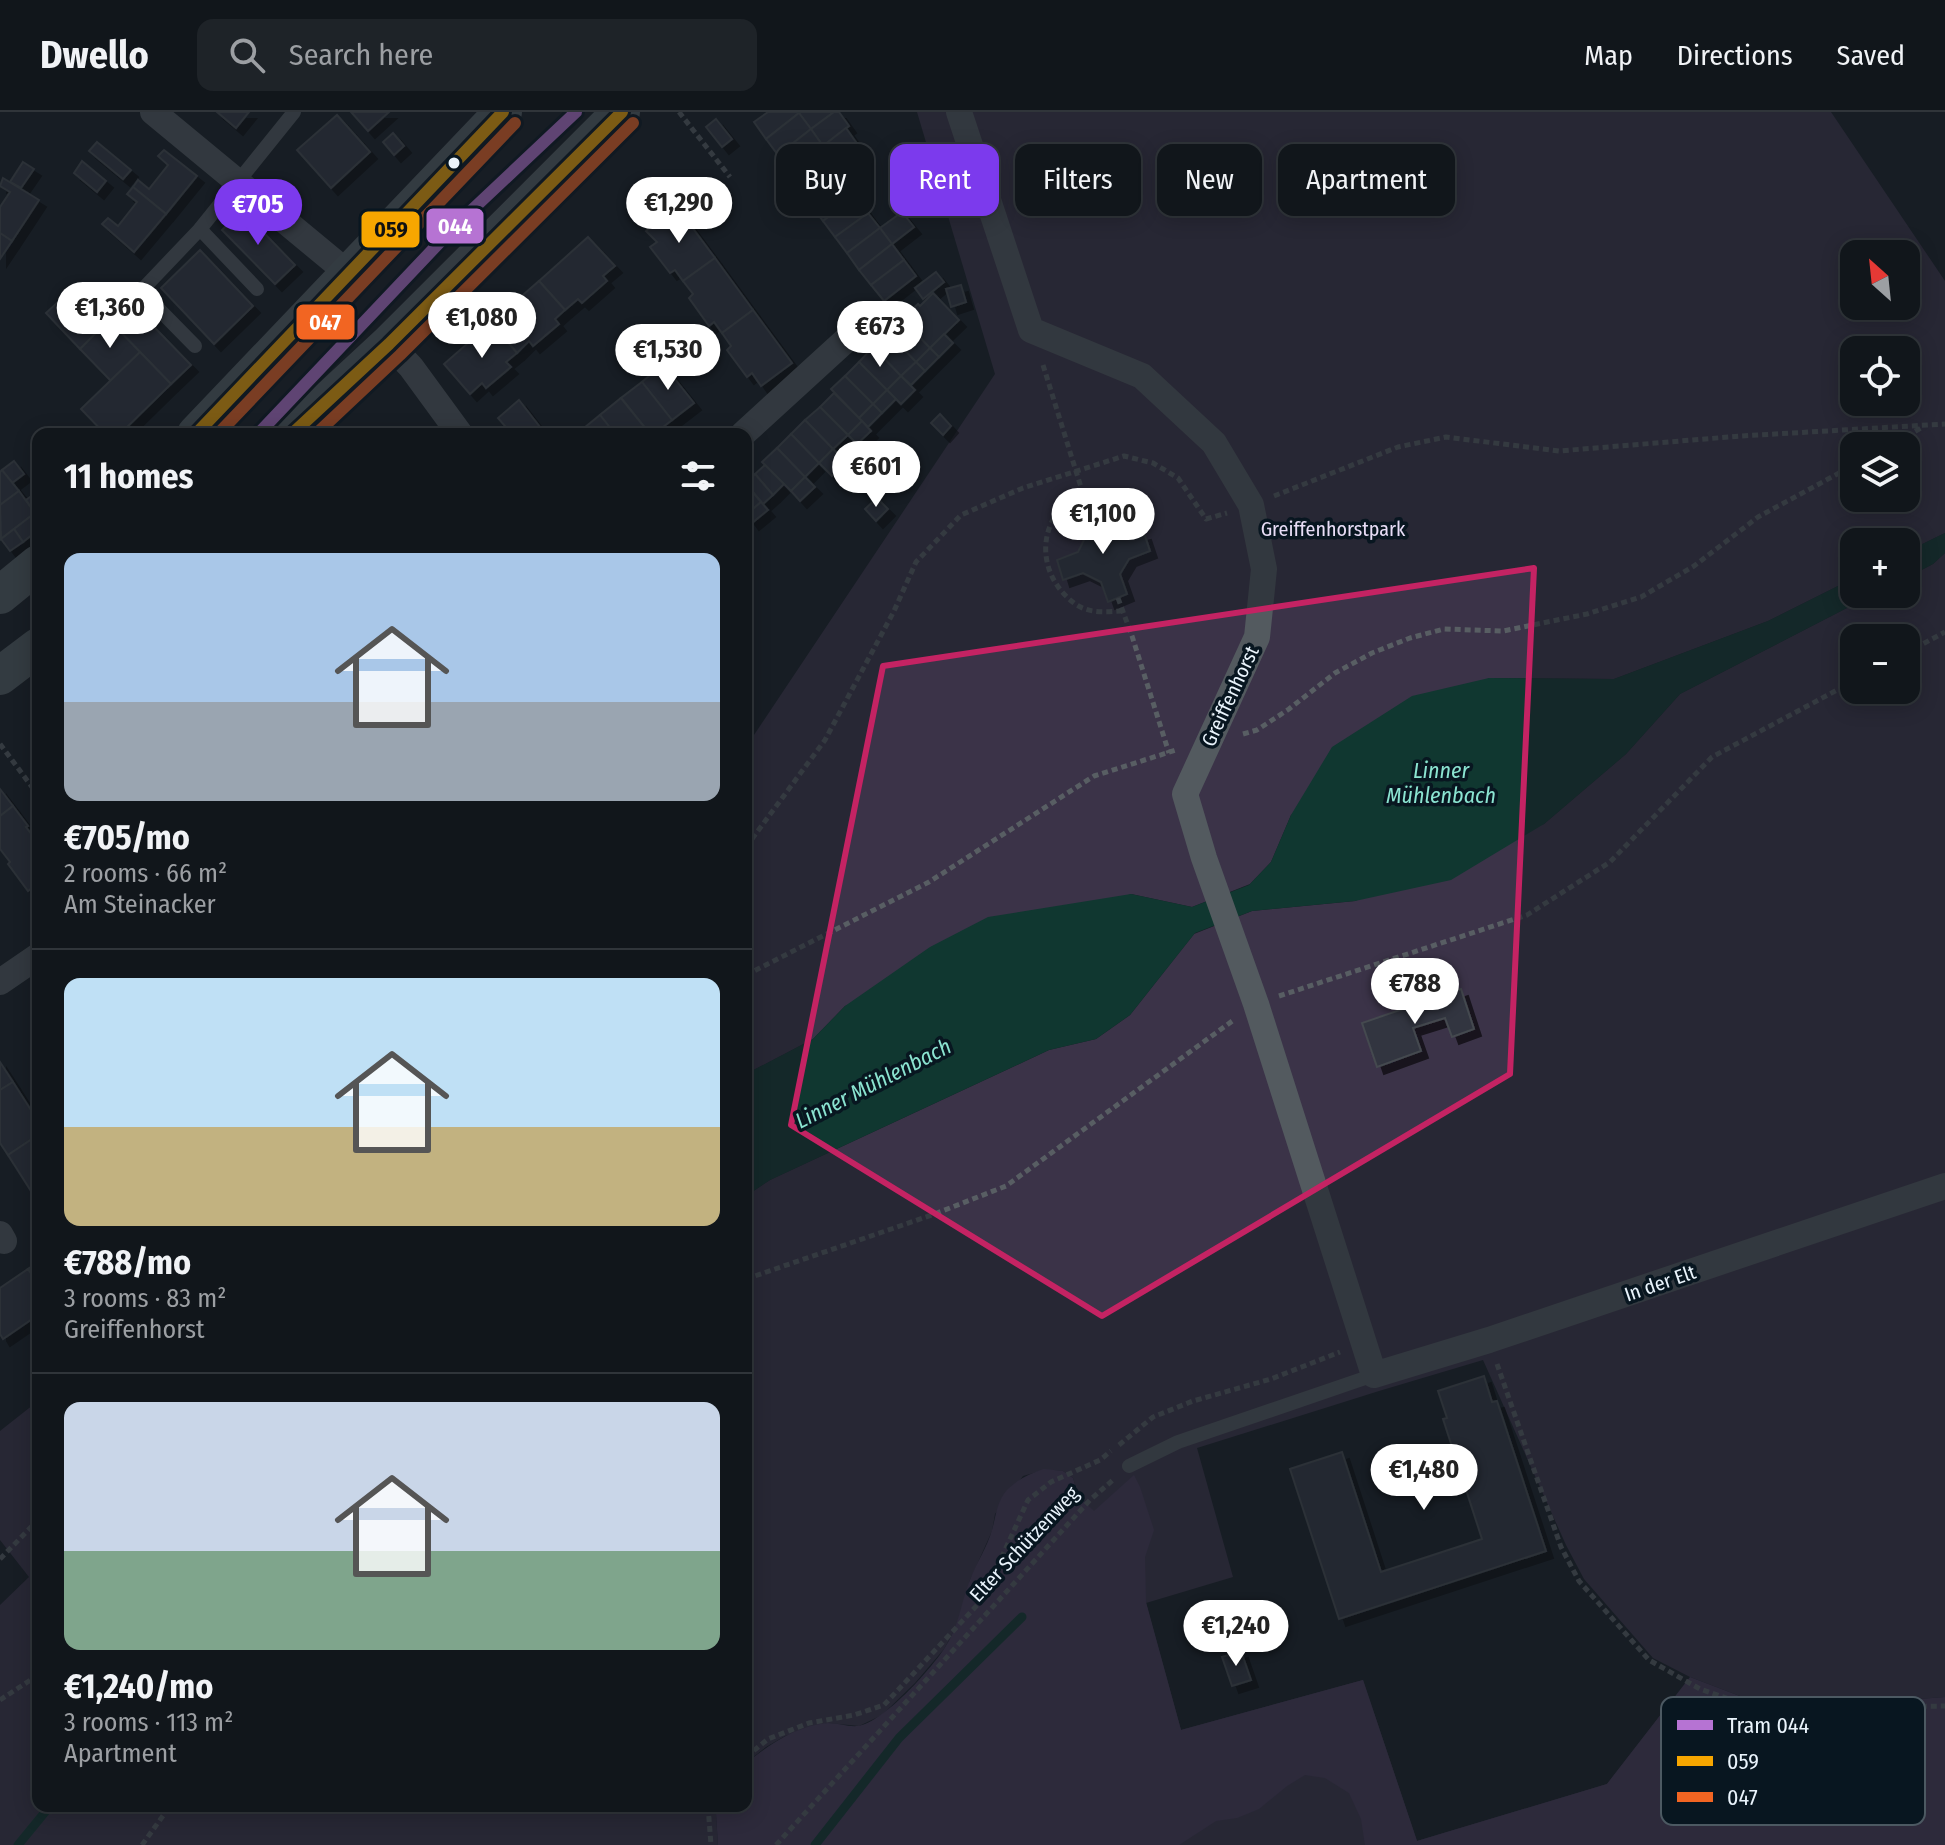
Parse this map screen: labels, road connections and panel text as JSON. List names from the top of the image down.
{
  "streets": {
    "street": ["Greiffenhorst", "In der Elt"],
    "path": ["Elter Schützenweg"]
  },
  "crossings": [
    ["Greiffenhorst", "In der Elt"]
  ],
  "water": ["Linner Mühlenbach"],
  "parks": ["Greiffenhorstpark"],
  "lines": ["tram line 044", "transit line 059", "transit line 047"],
  "legend": ["Tram 044", "059", "047"],
  "north": "top left",
  "page": {
    "header": "Dwello",
    "search": "Search here",
    "nav": ["Map", "Directions", "Saved"],
    "chip": [
      "Buy",
      "Rent",
      "Filters",
      "New",
      "Apartment"
    ],
    "price": [
      "€1,290",
      "€705",
      "€1,360",
      "€1,080",
      "€673",
      "€1,530",
      "€601",
      "€1,100",
      "€788",
      "€1,480",
      "€1,240"
    ],
    "map_buttons": ["+", "−"],
    "heading": "11 homes",
    "list": [
      {
        "name": "€705/mo",
        "note": "2 rooms · 66 m² · Am Steinacker"
      },
      {
        "name": "€788/mo",
        "note": "3 rooms · 83 m² · Greiffenhorst"
      },
      {
        "name": "€1,240/mo",
        "note": "3 rooms · 113 m² · Apartment"
      }
    ]
  }
}
